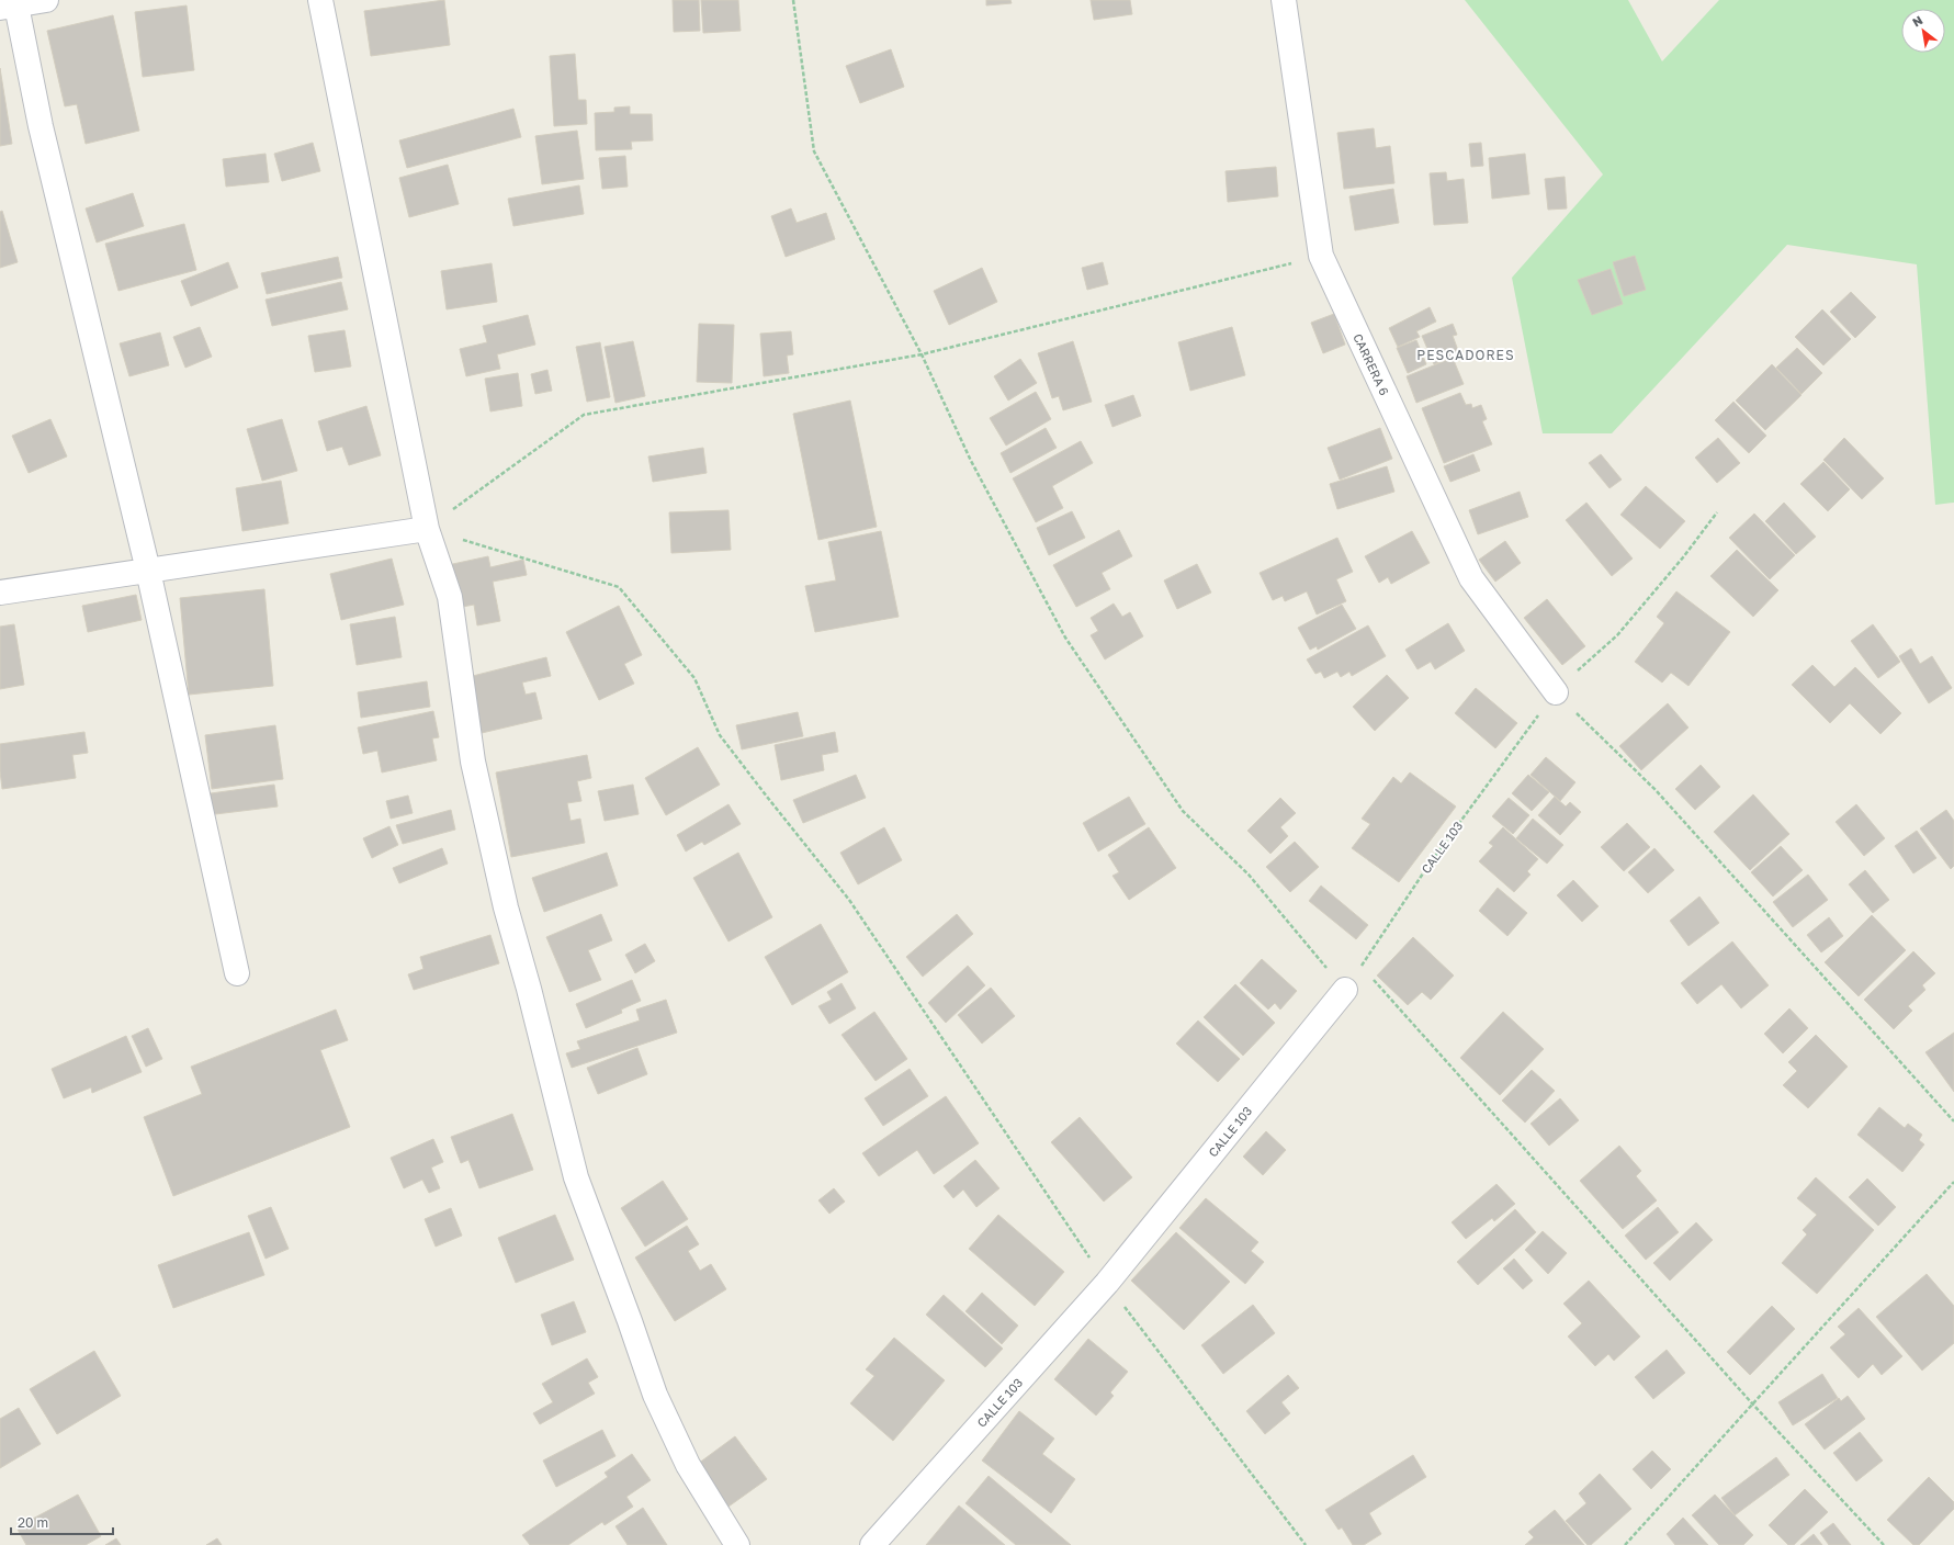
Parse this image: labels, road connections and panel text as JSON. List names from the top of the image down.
{
  "streets": {
    "street": ["CARRERA 6", "CALLE 103"]
  },
  "crossings": [
    ["CARRERA 6", "CALLE 103"]
  ],
  "districts": ["PESCADORES"],
  "scale_bar": "20 m",
  "north": "top left"
}
